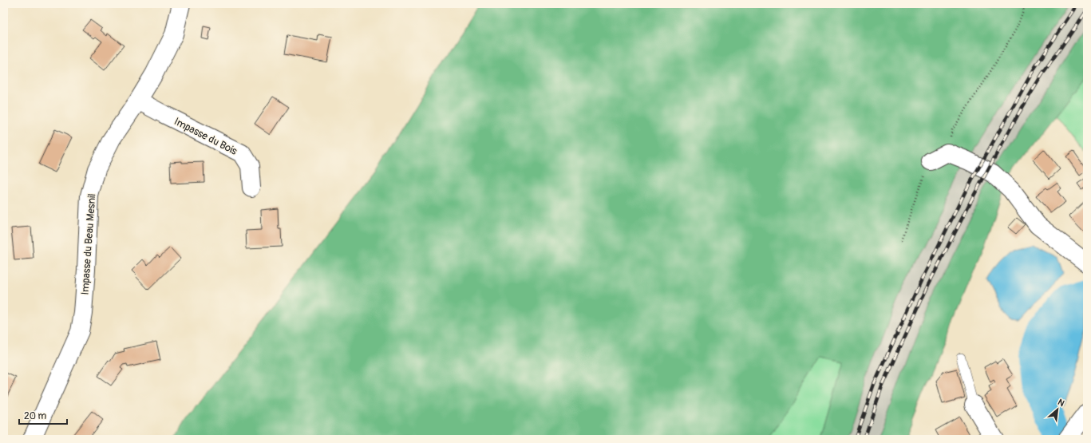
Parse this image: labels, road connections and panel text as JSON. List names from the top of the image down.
{
  "streets": {
    "street": ["Impasse du Bois", "Impasse du Beau Mesnil"]
  },
  "crossings": [
    ["Impasse du Bois", "Impasse du Beau Mesnil"]
  ],
  "scale_bar": "20 m",
  "north": "top right"
}
